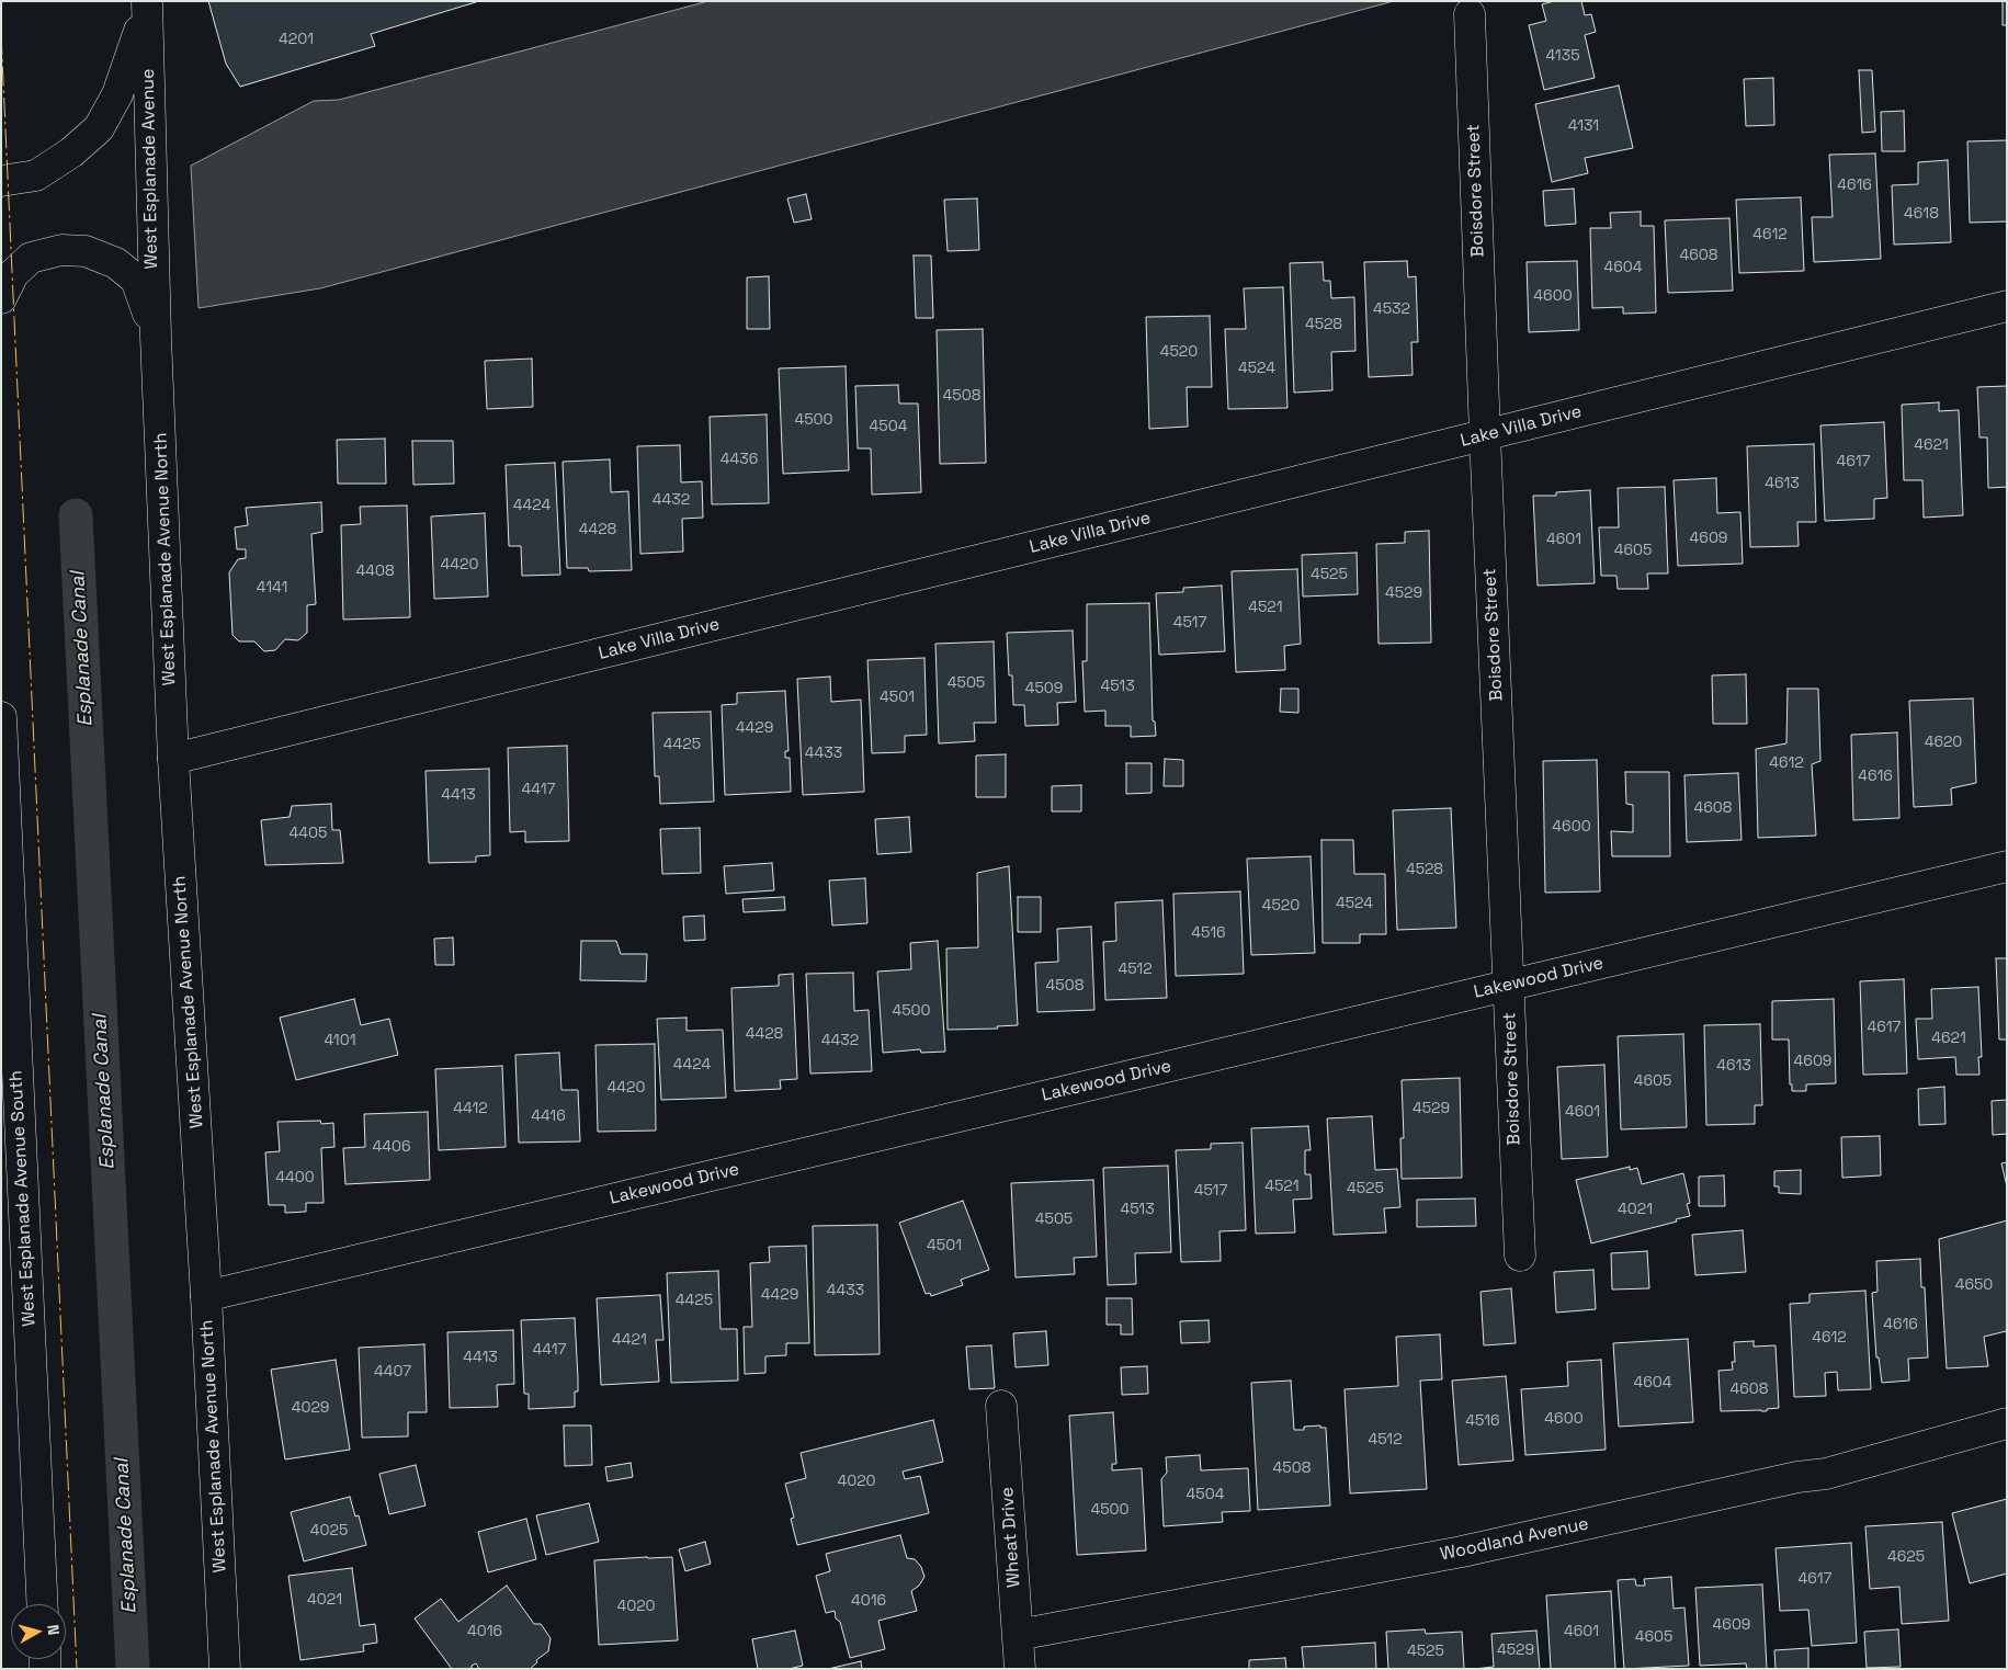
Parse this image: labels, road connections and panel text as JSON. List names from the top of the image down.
{
  "streets": {
    "street": [
      "West Esplanade Avenue",
      "Boisdore Street",
      "Lake Villa Drive",
      "West Esplanade Avenue North",
      "Lakewood Drive",
      "West Esplanade Avenue South",
      "Wheat Drive",
      "Woodland Avenue"
    ]
  },
  "crossings": [
    ["West Esplanade Avenue", "West Esplanade Avenue North"],
    ["Boisdore Street", "Lake Villa Drive"],
    ["Boisdore Street", "Lakewood Drive"],
    ["Lake Villa Drive", "West Esplanade Avenue North"],
    ["West Esplanade Avenue North", "Lakewood Drive"],
    ["Wheat Drive", "Woodland Avenue"]
  ],
  "water": ["Esplanade Canal"],
  "house_numbers": [
    "4201",
    "4135",
    "4131",
    "4616",
    "4618",
    "4612",
    "4608",
    "4604",
    "4600",
    "4532",
    "4528",
    "4520",
    "4524",
    "4508",
    "4500",
    "4504",
    "4621",
    "4436",
    "4617",
    "4613",
    "4432",
    "4424",
    "4428",
    "4609",
    "4601",
    "4605",
    "4420",
    "4408",
    "4525",
    "4141",
    "4529",
    "4521",
    "4517",
    "4505",
    "4513",
    "4509",
    "4501",
    "4429",
    "4620",
    "4425",
    "4433",
    "4612",
    "4616",
    "4417",
    "4413",
    "4608",
    "4600",
    "4405",
    "4528",
    "4524",
    "4520",
    "4516",
    "4512",
    "4508",
    "4500",
    "4617",
    "4428",
    "4621",
    "4101",
    "4432",
    "4609",
    "4424",
    "4613",
    "4605",
    "4420",
    "4412",
    "4529",
    "4601",
    "4416",
    "4406",
    "4400",
    "4521",
    "4525",
    "4517",
    "4513",
    "4021",
    "4505",
    "4501",
    "4650",
    "4433",
    "4429",
    "4425",
    "4616",
    "4612",
    "4421",
    "4417",
    "4413",
    "4407",
    "4604",
    "4608",
    "4029",
    "4600",
    "4516",
    "4512",
    "4508",
    "4020",
    "4504",
    "4500",
    "4025",
    "4625",
    "4617",
    "4021",
    "4016",
    "4020",
    "4609",
    "4016",
    "4601",
    "4605",
    "4529",
    "4525"
  ],
  "north": "right"
}
